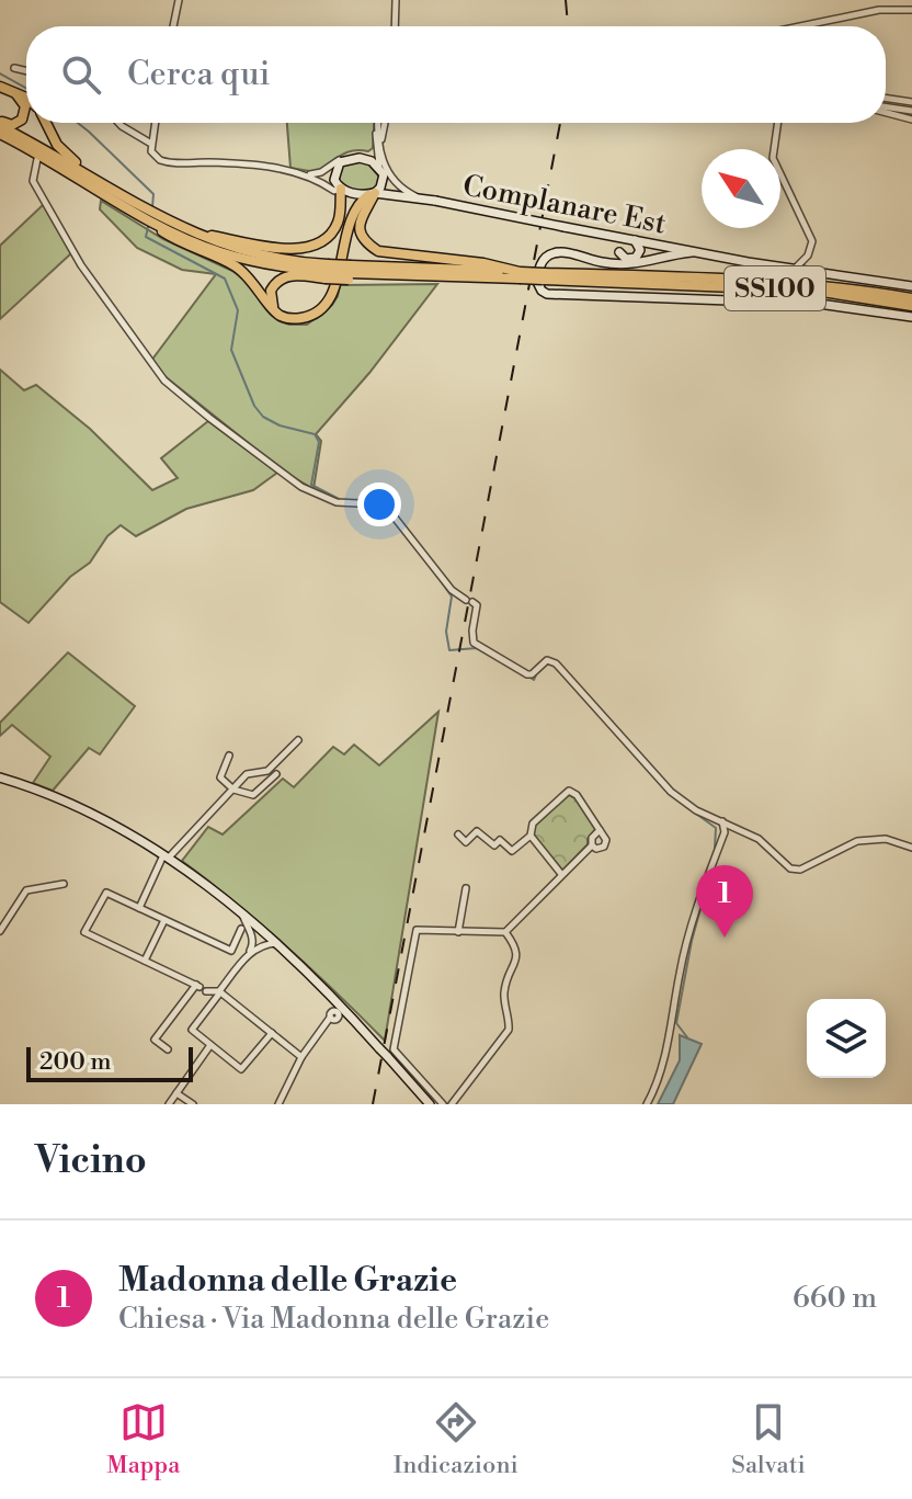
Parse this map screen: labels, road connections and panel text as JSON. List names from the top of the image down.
{
  "streets": {
    "highway": ["SS100"],
    "main road": ["Complanare Est"]
  },
  "crossings": [
    ["Complanare Est", "SS100"]
  ],
  "scale_bar": "200 m",
  "north": "top left",
  "page": {
    "search": "Cerca qui",
    "pins": "1",
    "scale": "200 m",
    "heading": "Vicino",
    "list": [
      {
        "mark": "1",
        "name": "Madonna delle Grazie",
        "note": "Chiesa · Via Madonna delle Grazie",
        "value": "660 m"
      }
    ],
    "nav": ["Mappa", "Indicazioni", "Salvati"]
  }
}
